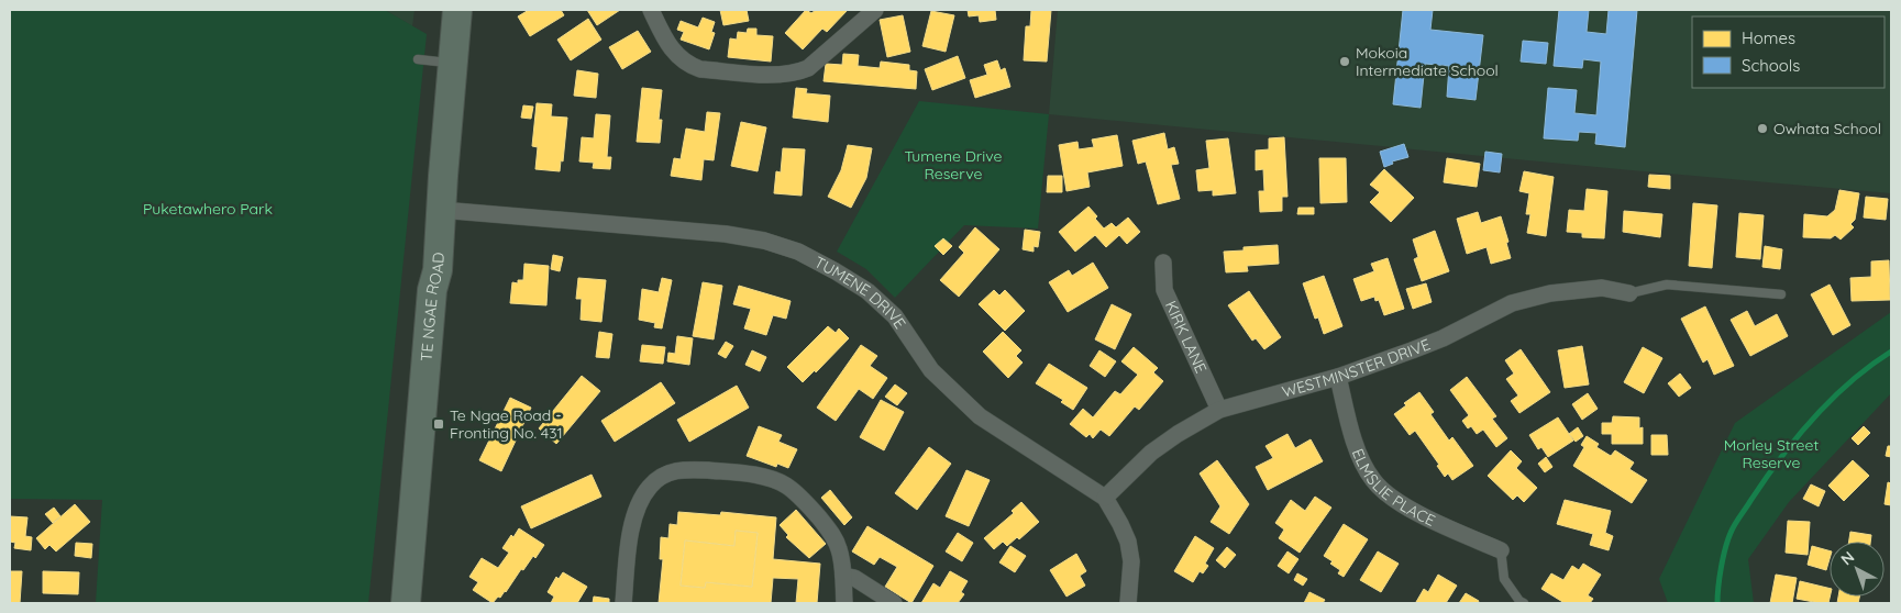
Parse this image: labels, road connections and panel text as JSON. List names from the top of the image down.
{
  "streets": {
    "highway": ["TE NGAE ROAD"],
    "street": [
      "TUMENE DRIVE",
      "KIRK LANE",
      "WESTMINSTER DRIVE",
      "ELMSLIE PLACE"
    ]
  },
  "crossings": [
    ["TUMENE DRIVE", "TE NGAE ROAD"],
    ["TUMENE DRIVE", "WESTMINSTER DRIVE"],
    ["KIRK LANE", "WESTMINSTER DRIVE"],
    ["WESTMINSTER DRIVE", "ELMSLIE PLACE"]
  ],
  "parks": ["Tumene Drive Reserve", "Puketawhero Park", "Morley Street Reserve"],
  "places": {
    "other": ["Mokoia Intermediate School", "Owhata School"],
    "transit": ["Te Ngae Road - Fronting No. 431"]
  },
  "legend": ["Homes", "Schools"],
  "north": "top left"
}
